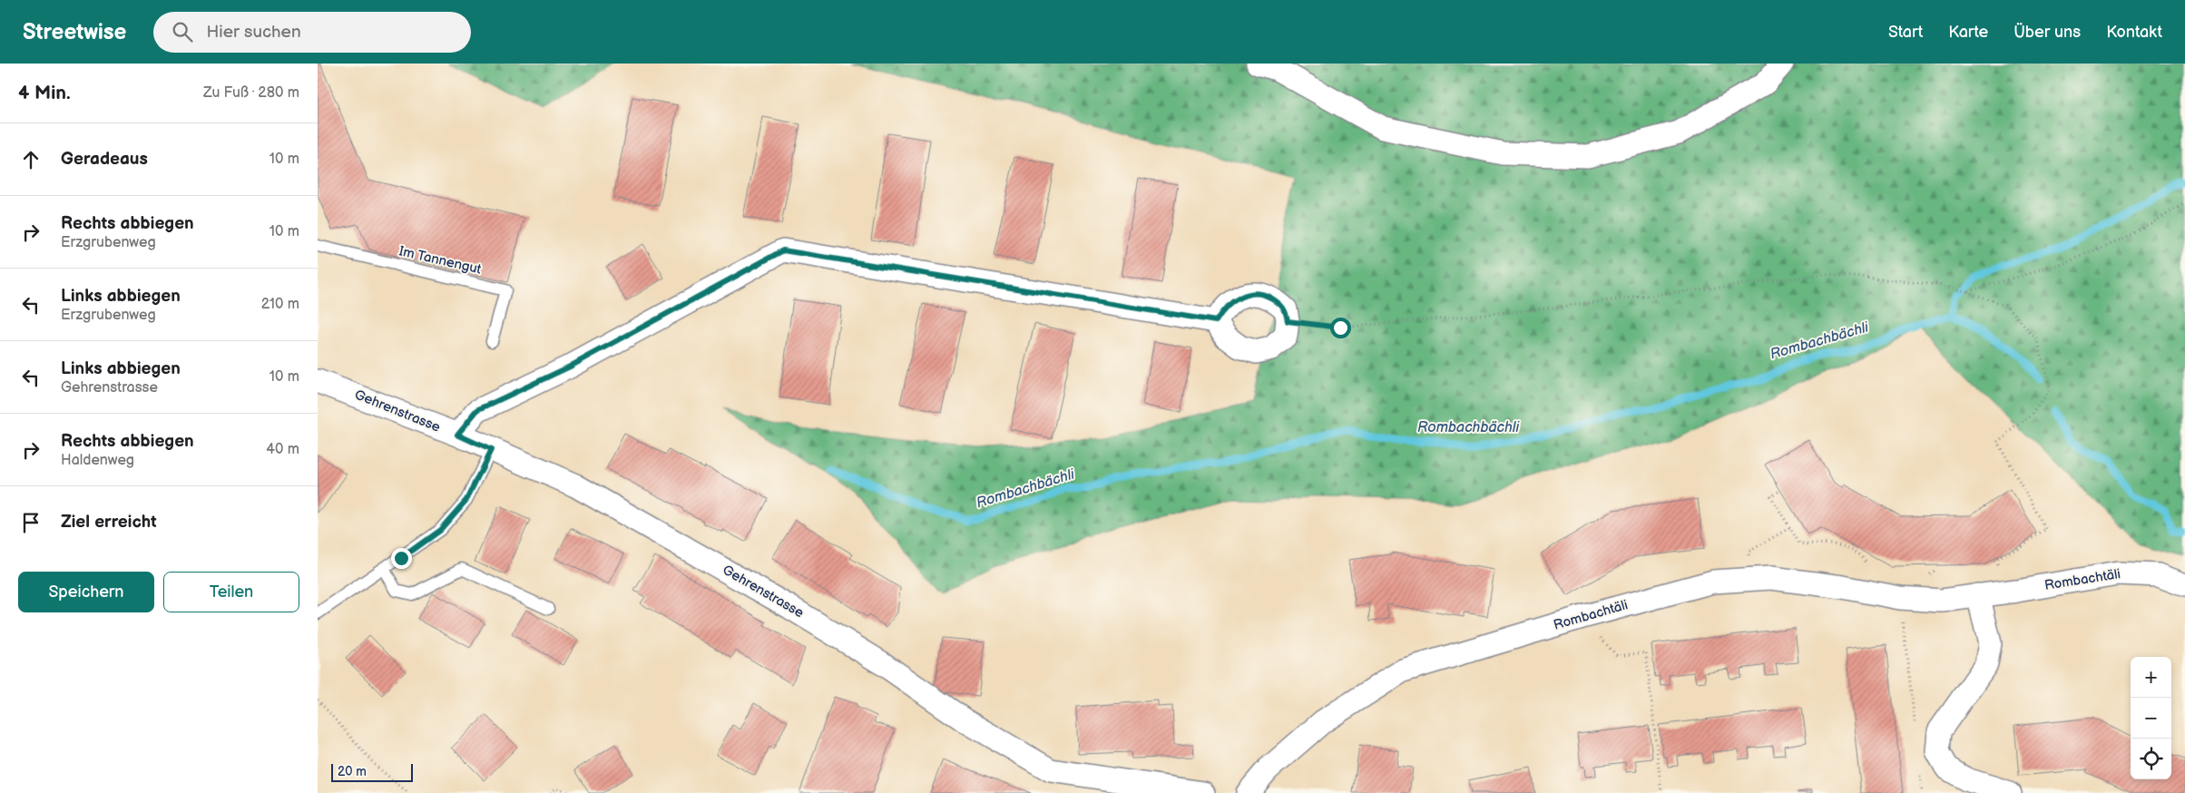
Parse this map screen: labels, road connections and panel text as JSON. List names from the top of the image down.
{
  "streets": {
    "street": ["Gehrenstrasse", "Rombachtäli"],
    "lane": ["Im Tannengut"]
  },
  "water": ["Rombachbächli"],
  "scale_bar": "20 m",
  "page": {
    "header": "Streetwise",
    "search": "Hier suchen",
    "nav": [
      "Start",
      "Karte",
      "Über uns",
      "Kontakt"
    ],
    "heading": ["4 Min.", "Zu Fuß · 280 m"],
    "list": [
      ["Geradeaus", "10 m"],
      ["Rechts abbiegen", "Erzgrubenweg", "10 m"],
      ["Links abbiegen", "Erzgrubenweg", "210 m"],
      ["Links abbiegen", "Gehrenstrasse", "10 m"],
      ["Rechts abbiegen", "Haldenweg", "40 m"],
      "Ziel erreicht"
    ],
    "buttons": ["Speichern", "Teilen"],
    "map_buttons": ["+", "−"],
    "scale": "20 m"
  }
}
